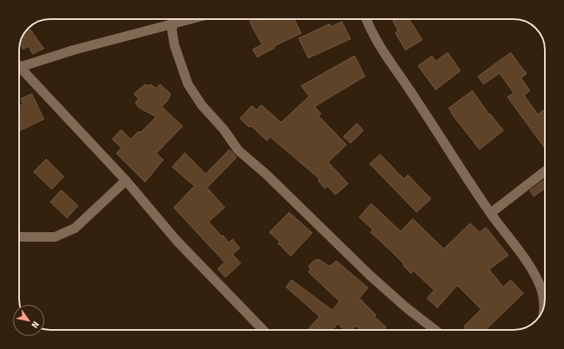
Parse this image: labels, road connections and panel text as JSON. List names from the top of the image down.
{
  "north": "bottom right"
}
